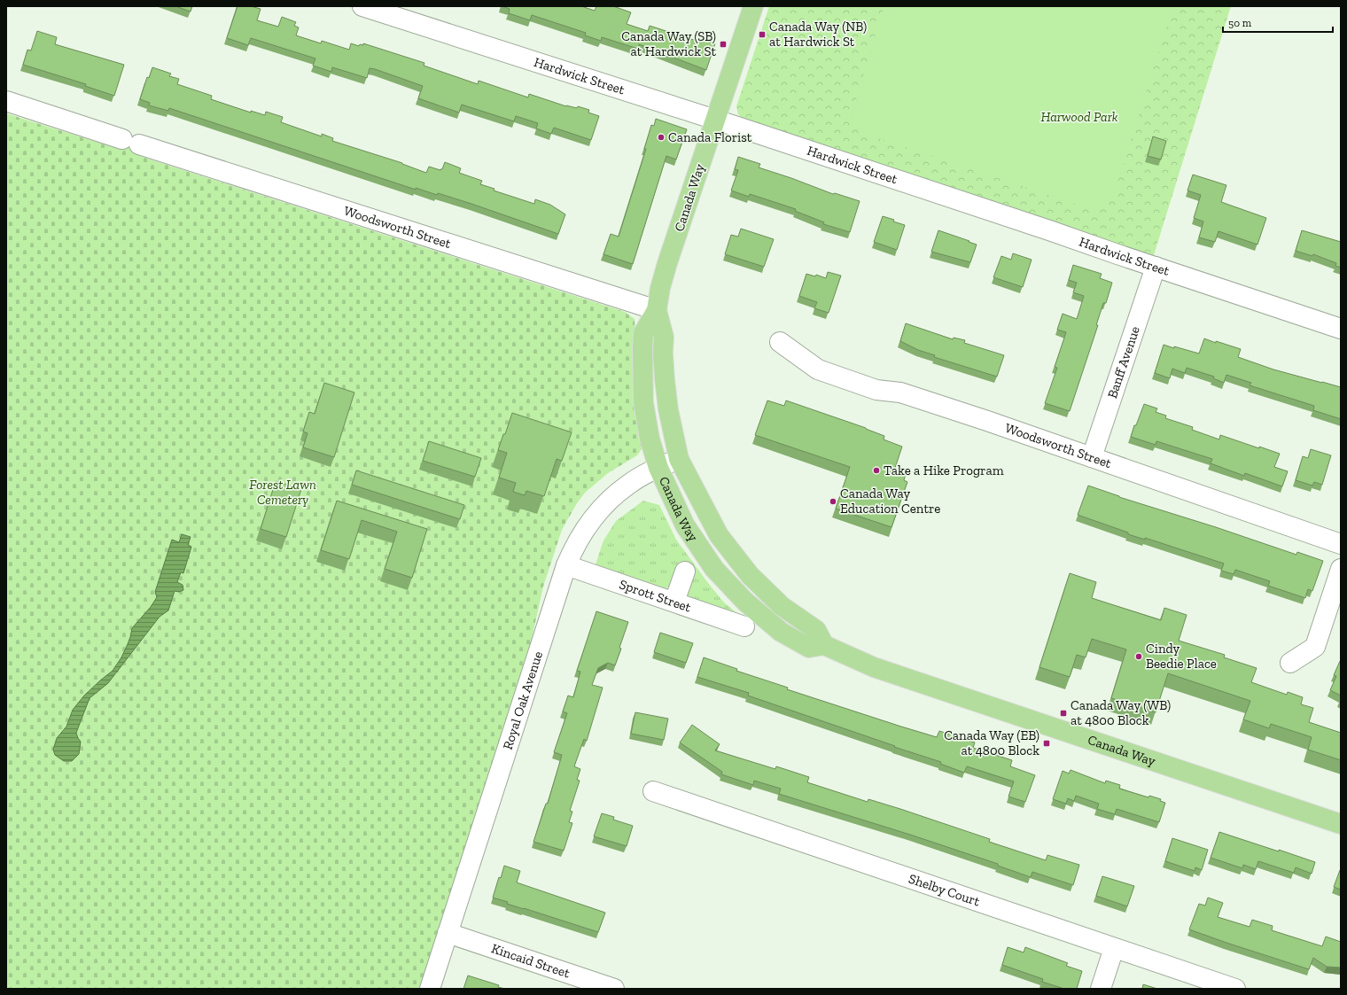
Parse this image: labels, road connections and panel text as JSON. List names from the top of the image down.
{
  "streets": {
    "main road": ["Canada Way"],
    "street": [
      "Hardwick Street",
      "Woodsworth Street",
      "Banff Avenue",
      "Sprott Street",
      "Royal Oak Avenue",
      "Shelby Court",
      "Kincaid Street"
    ]
  },
  "crossings": [
    ["Hardwick Street", "Canada Way"],
    ["Hardwick Street", "Banff Avenue"],
    ["Canada Way", "Woodsworth Street"],
    ["Canada Way", "Royal Oak Avenue"],
    ["Woodsworth Street", "Banff Avenue"],
    ["Sprott Street", "Royal Oak Avenue"],
    ["Royal Oak Avenue", "Kincaid Street"]
  ],
  "parks": ["Harwood Park", "Forest Lawn Cemetery"],
  "places": {
    "transit": [
      "Canada Way (NB) at Hardwick St",
      "Canada Way (SB) at Hardwick St",
      "Canada Way (WB) at 4800 Block",
      "Canada Way (EB) at 4800 Block"
    ],
    "other": [
      "Canada Florist",
      "Take a Hike Program",
      "Canada Way Education Centre",
      "Cindy Beedie Place"
    ]
  },
  "scale_bar": "50 m"
}
